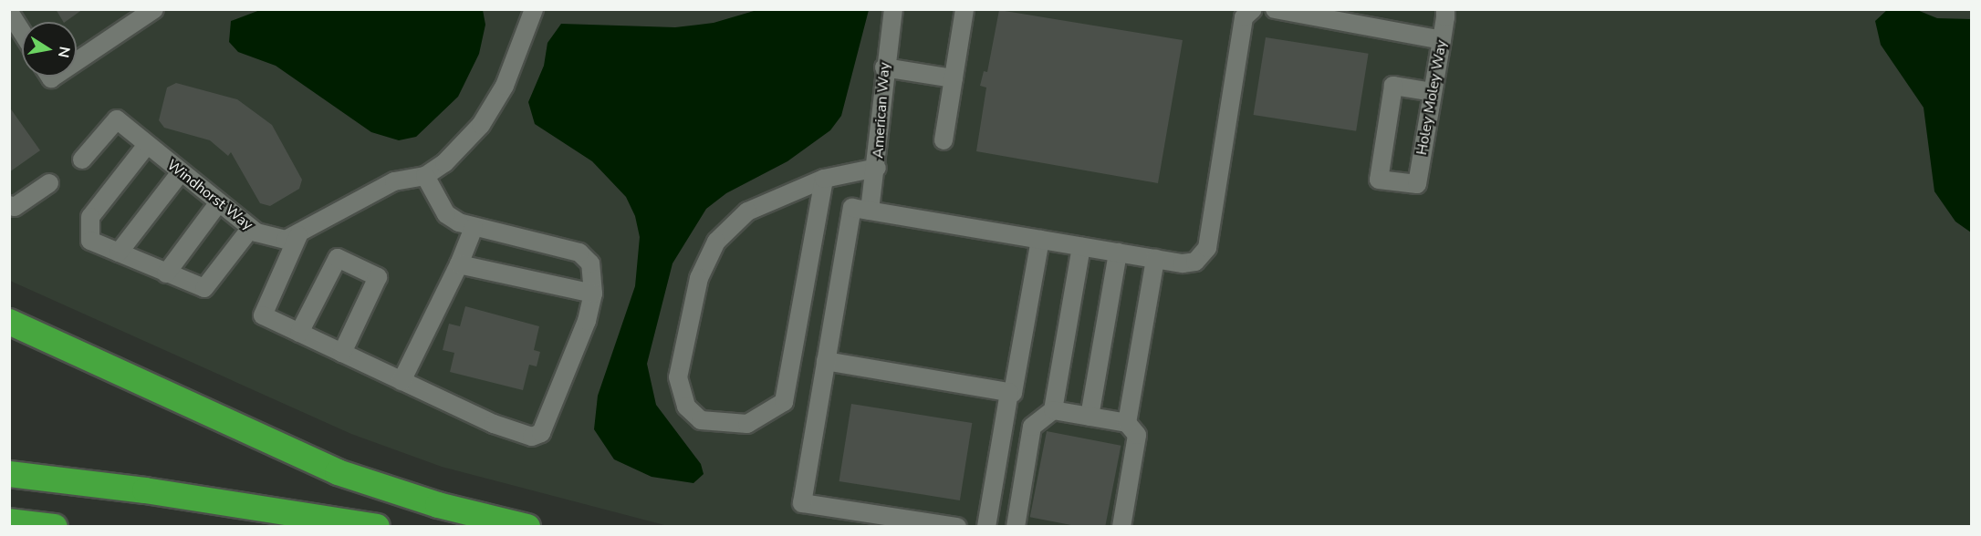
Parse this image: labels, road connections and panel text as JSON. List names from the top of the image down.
{
  "streets": {
    "street": ["Holey Moley Way", "American Way", "Windhorst Way"]
  },
  "north": "right"
}
